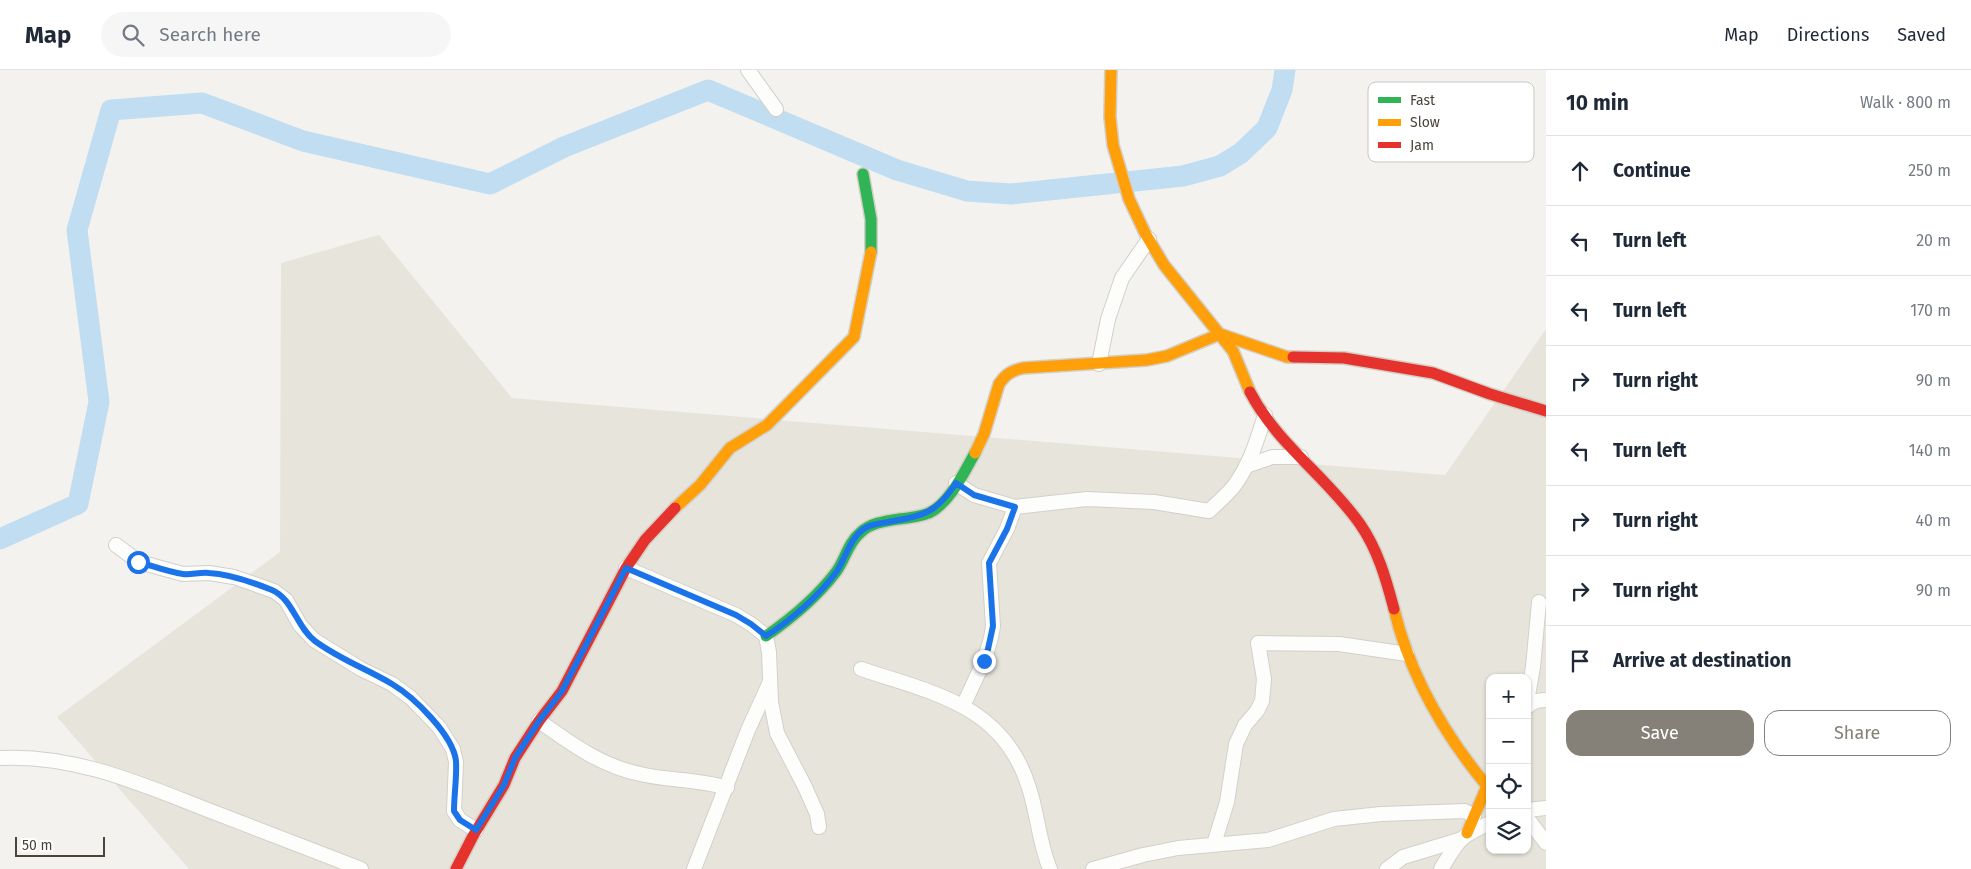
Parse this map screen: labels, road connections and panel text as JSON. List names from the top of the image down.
{
  "legend": ["Fast", "Slow", "Jam"],
  "scale_bar": "50 m",
  "page": {
    "header": "Map",
    "search": "Search here",
    "nav": ["Map", "Directions", "Saved"],
    "heading": ["10 min", "Walk · 800 m"],
    "list": [
      ["Continue", "250 m"],
      ["Turn left", "20 m"],
      ["Turn left", "170 m"],
      ["Turn right", "90 m"],
      ["Turn left", "140 m"],
      ["Turn right", "40 m"],
      ["Turn right", "90 m"],
      "Arrive at destination"
    ],
    "map_buttons": ["+", "−"],
    "buttons": ["Save", "Share"],
    "scale": "50 m"
  }
}
